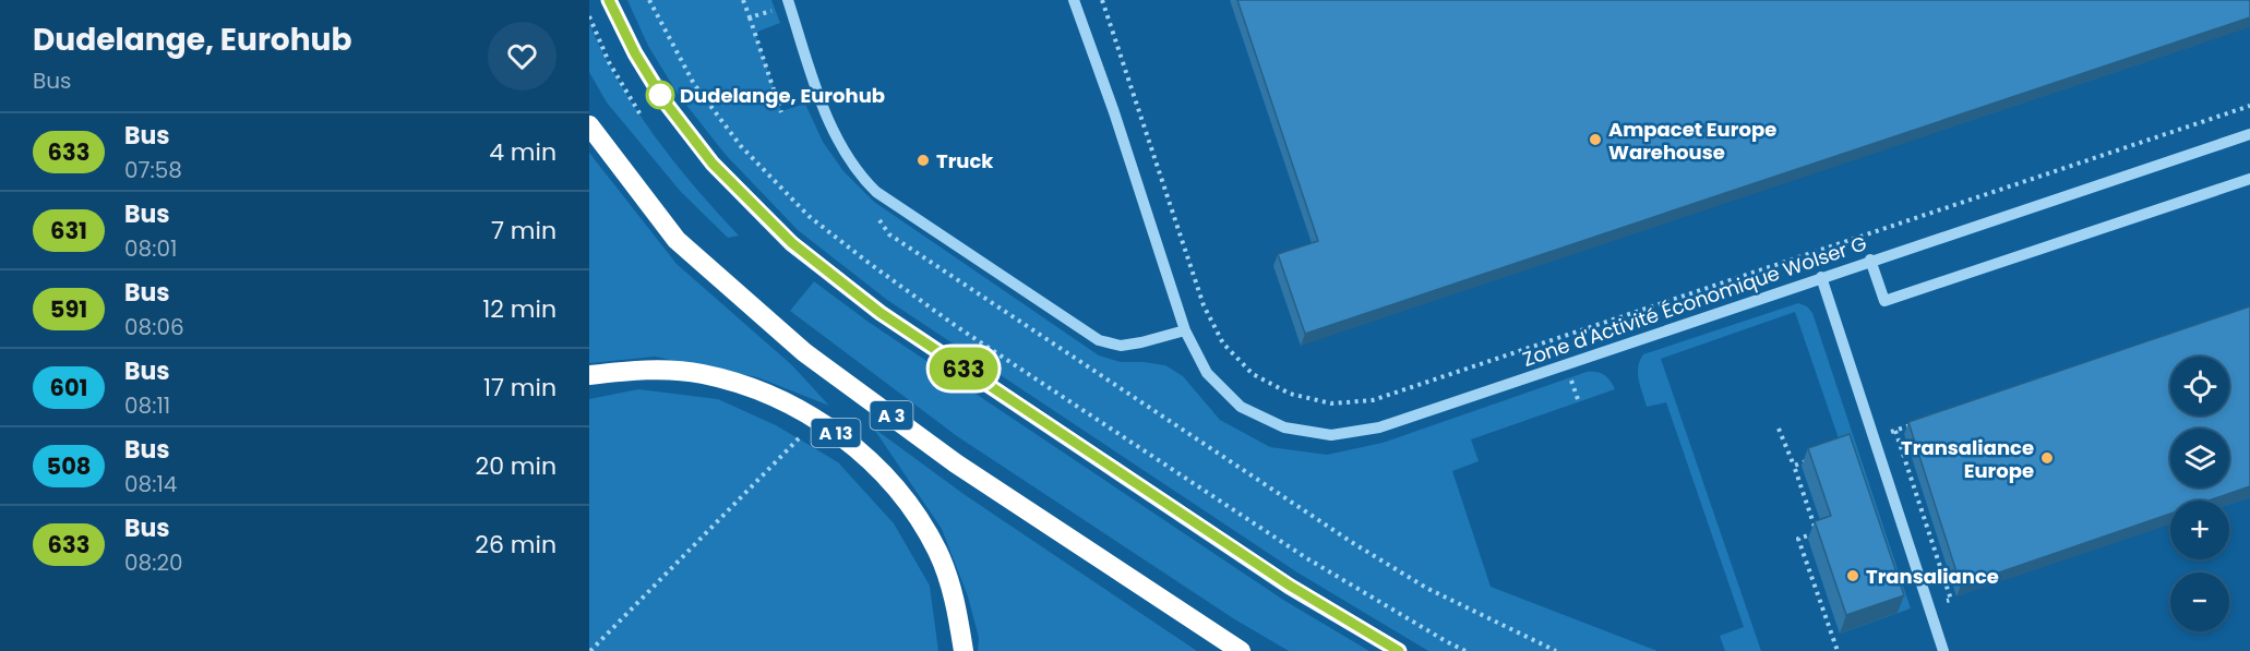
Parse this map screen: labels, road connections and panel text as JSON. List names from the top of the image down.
{
  "streets": {
    "highway": ["A 3", "A 13"],
    "lane": ["Zone d'Activité Économique Wolser G"]
  },
  "places": [
    "Dudelange, Eurohub",
    "Ampacet Europe Warehouse",
    "Truck",
    "Transaliance Europe",
    "Transaliance"
  ],
  "lines": ["bus line 633"],
  "page": {
    "heading": ["Dudelange, Eurohub", "Bus"],
    "on_map": "633",
    "list": [
      {
        "mark": "633",
        "name": "Bus",
        "note": "07:58",
        "value": "4 min"
      },
      {
        "mark": "631",
        "name": "Bus",
        "note": "08:01",
        "value": "7 min"
      },
      {
        "mark": "591",
        "name": "Bus",
        "note": "08:06",
        "value": "12 min"
      },
      {
        "mark": "601",
        "name": "Bus",
        "note": "08:11",
        "value": "17 min"
      },
      {
        "mark": "508",
        "name": "Bus",
        "note": "08:14",
        "value": "20 min"
      },
      {
        "mark": "633",
        "name": "Bus",
        "note": "08:20",
        "value": "26 min"
      }
    ],
    "map_buttons": ["+", "−"]
  }
}
